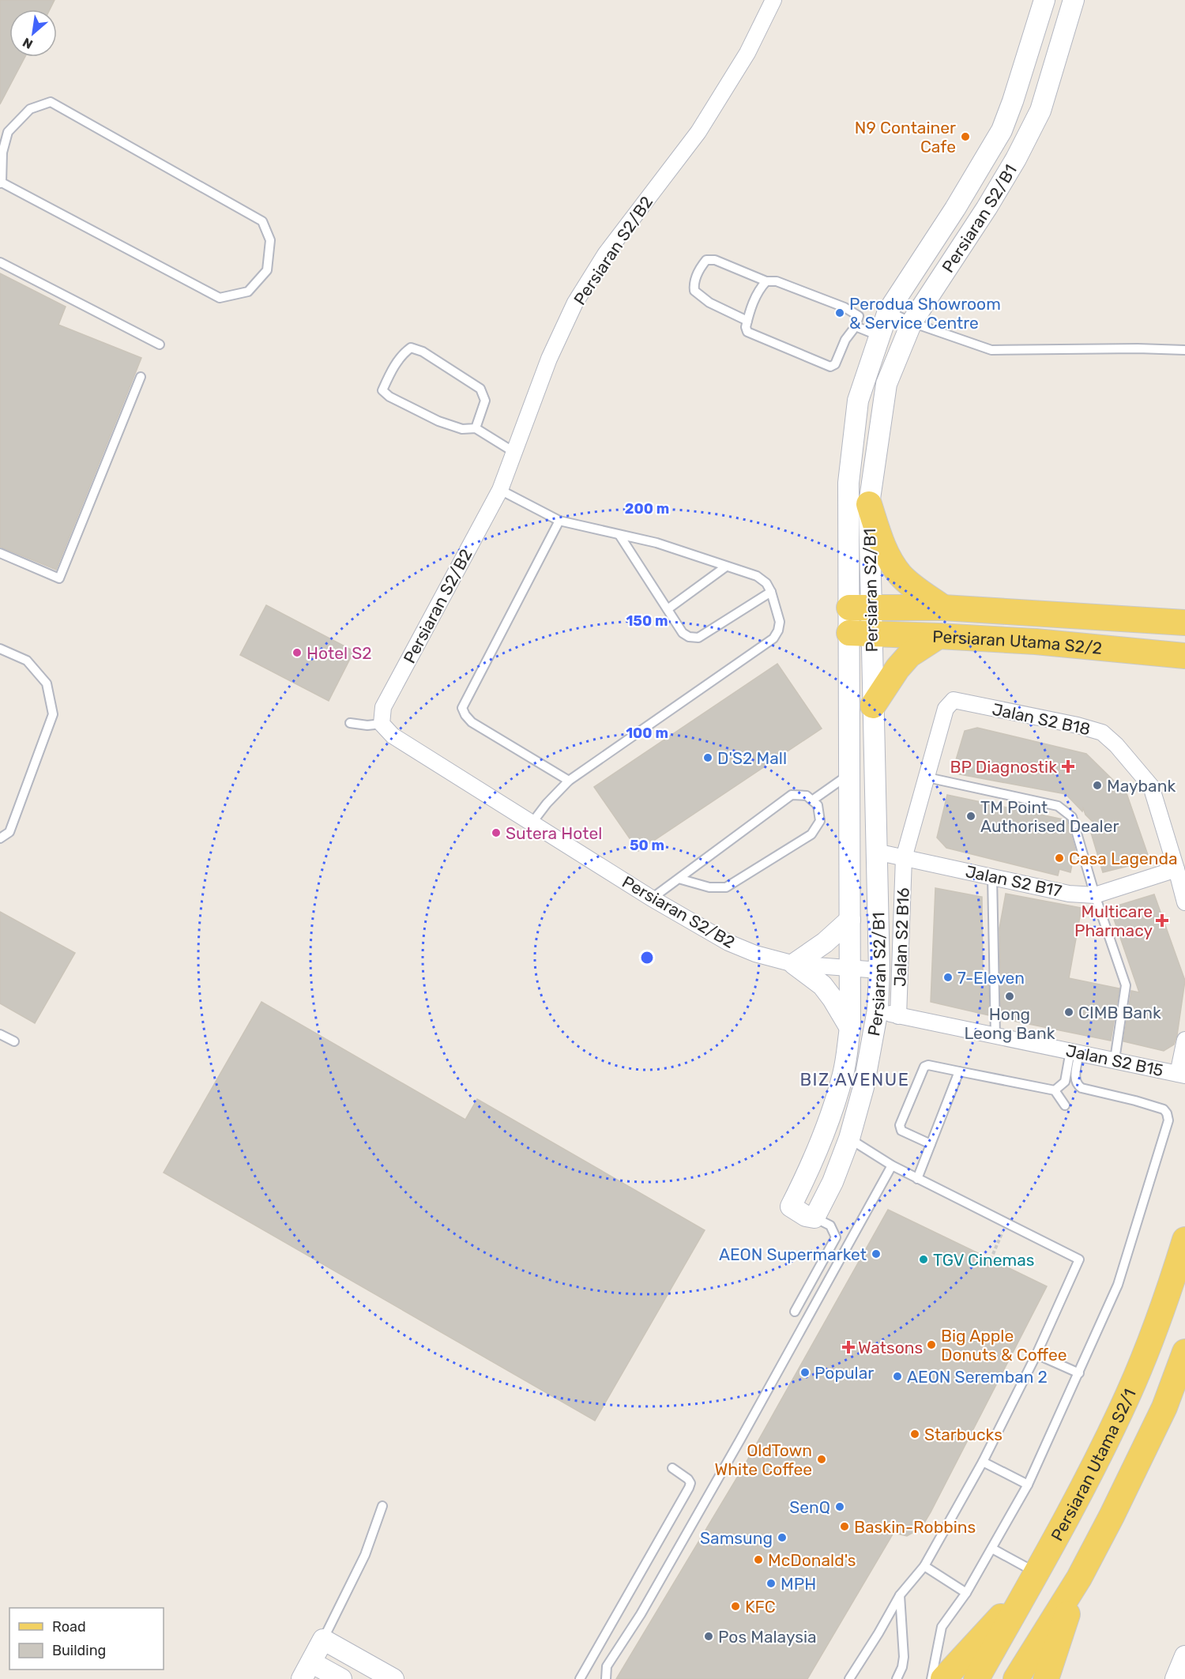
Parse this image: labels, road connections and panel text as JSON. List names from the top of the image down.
{
  "streets": {
    "main road": ["Persiaran Utama S2/2", "Persiaran Utama S2/1"],
    "street": [
      "Persiaran S2/B1",
      "Persiaran S2/B2",
      "Jalan S2 B18",
      "Jalan S2 B17",
      "Jalan S2 B16",
      "Jalan S2 B15"
    ]
  },
  "crossings": [
    ["Persiaran S2/B1", "Persiaran S2/B2"],
    ["Persiaran S2/B1", "Persiaran Utama S2/2"],
    ["Persiaran S2/B1", "Jalan S2 B17"],
    ["Persiaran S2/B1", "Jalan S2 B15"],
    ["Jalan S2 B18", "Jalan S2 B17"],
    ["Jalan S2 B18", "Jalan S2 B16"],
    ["Jalan S2 B17", "Jalan S2 B16"],
    ["Jalan S2 B16", "Jalan S2 B15"]
  ],
  "districts": ["BIZ AVENUE"],
  "places": {
    "other": [
      "N9 Container Cafe",
      "Perodua Showroom & Service Centre",
      "Hotel S2",
      "D'S2 Mall",
      "Maybank",
      "TM Point Authorised Dealer",
      "Sutera Hotel",
      "Casa Lagenda",
      "7-Eleven",
      "Hong Leong Bank",
      "CIMB Bank",
      "AEON Supermarket",
      "TGV Cinemas",
      "Big Apple Donuts & Coffee",
      "Popular",
      "AEON Seremban 2",
      "Starbucks",
      "OldTown White Coffee",
      "SenQ",
      "Baskin-Robbins",
      "Samsung",
      "McDonald's",
      "MPH",
      "KFC",
      "Pos Malaysia"
    ],
    "health": ["BP Diagnostik", "Multicare Pharmacy", "Watsons"]
  },
  "legend": ["Road", "Building"],
  "north": "bottom left",
  "rings": [
    "200 m",
    "150 m",
    "100 m",
    "50 m"
  ]
}
